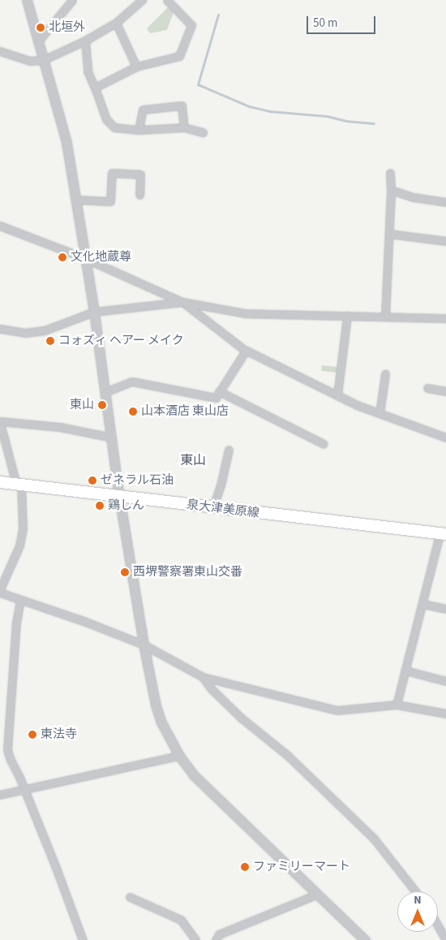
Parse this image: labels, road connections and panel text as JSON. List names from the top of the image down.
{
  "streets": {
    "main road": ["泉大津美原線"]
  },
  "districts": ["東山"],
  "places": [
    "北垣外",
    "文化地蔵尊",
    "コォズィ ヘアー メイク",
    "東山",
    "山本酒店 東山店",
    "ゼネラル石油",
    "鶏しん",
    "西堺警察署東山交番",
    "東法寺",
    "ファミリーマート"
  ],
  "scale_bar": "50 m",
  "north": "top"
}
